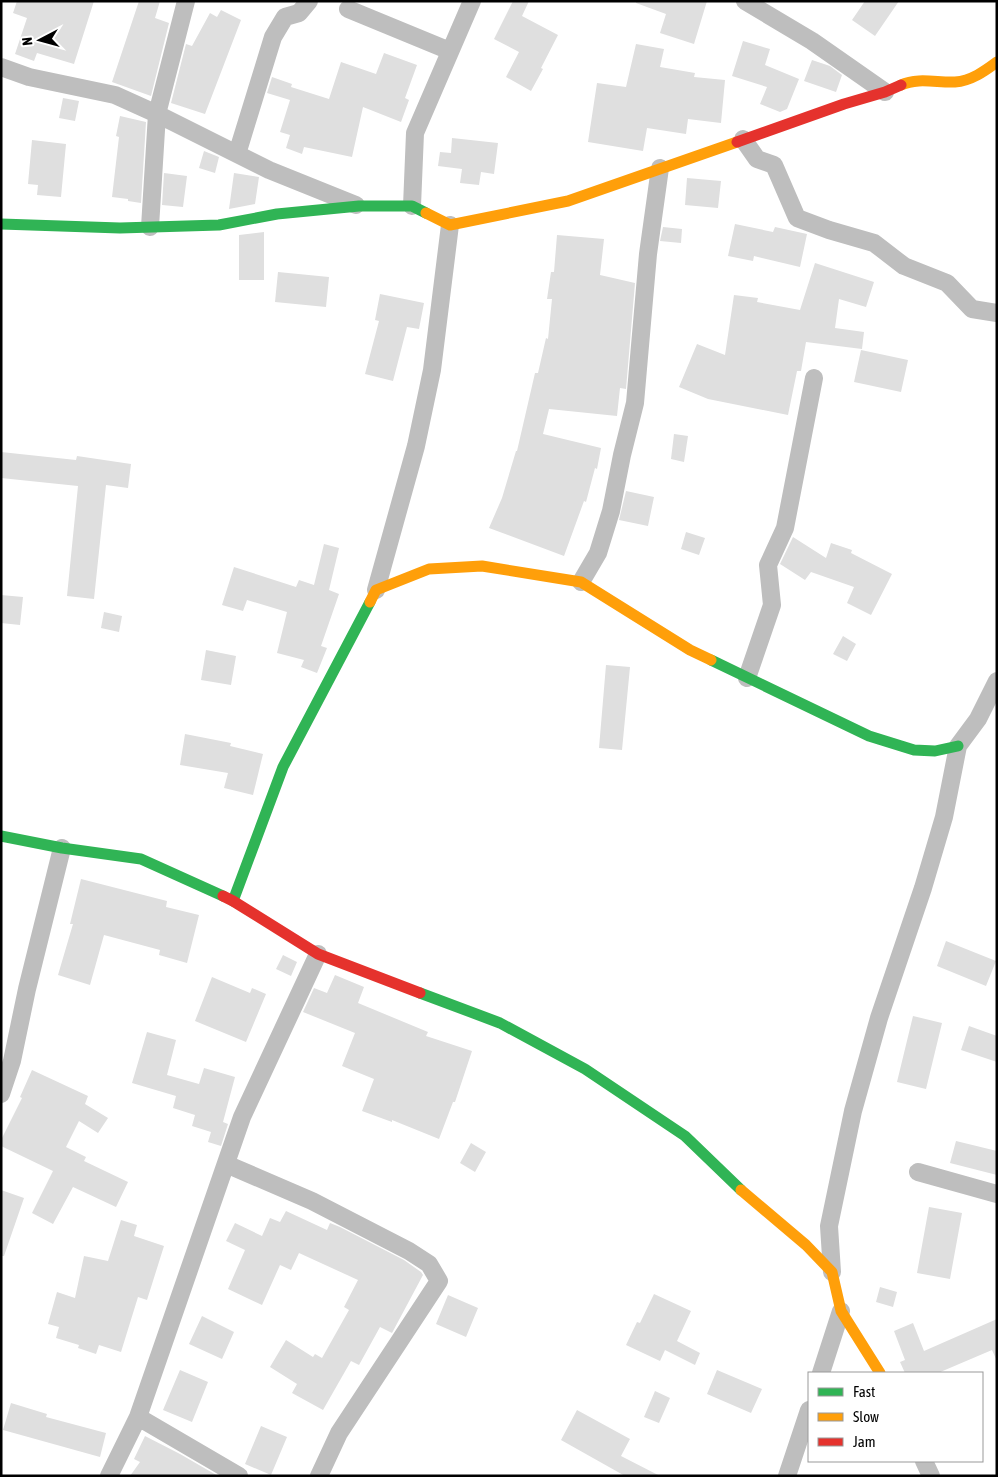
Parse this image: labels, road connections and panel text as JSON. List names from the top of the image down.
{
  "legend": ["Fast", "Slow", "Jam"],
  "north": "left"
}
